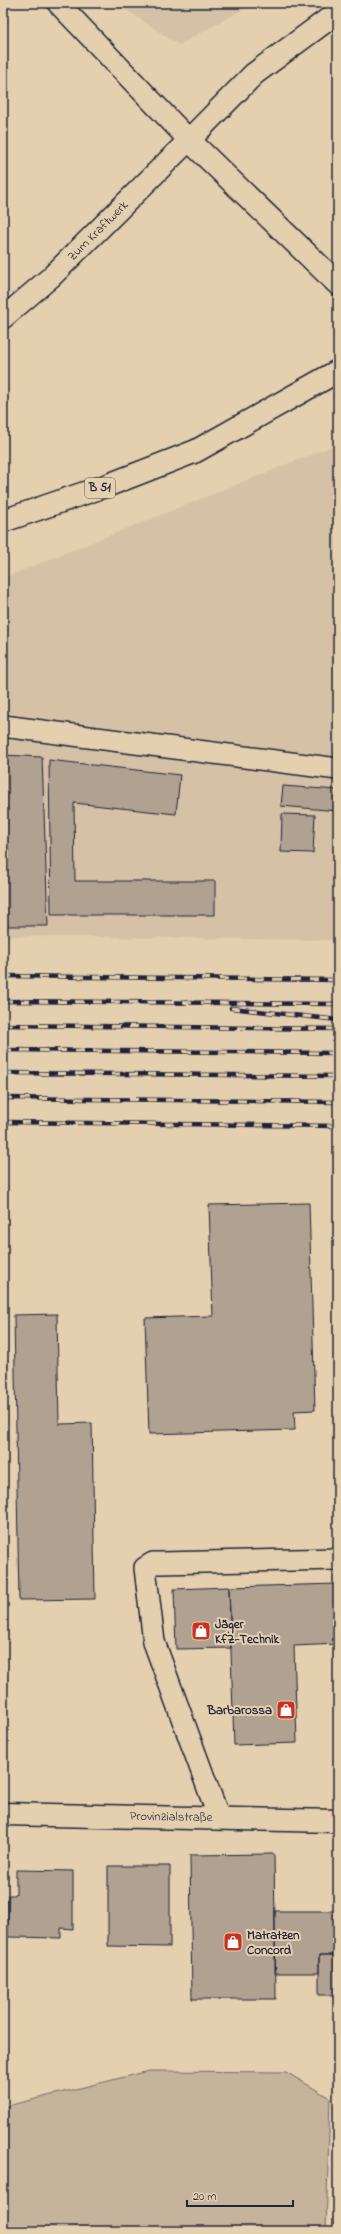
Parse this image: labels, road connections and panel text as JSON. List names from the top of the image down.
{
  "streets": {
    "main road": ["B 51", "Provinzialstraße"],
    "lane": ["Zum Kraftwerk"]
  },
  "places": {
    "shop": ["Jäger KfZ-Technik", "Barbarossa", "Matratzen Concord"]
  },
  "scale_bar": "20 m"
}
